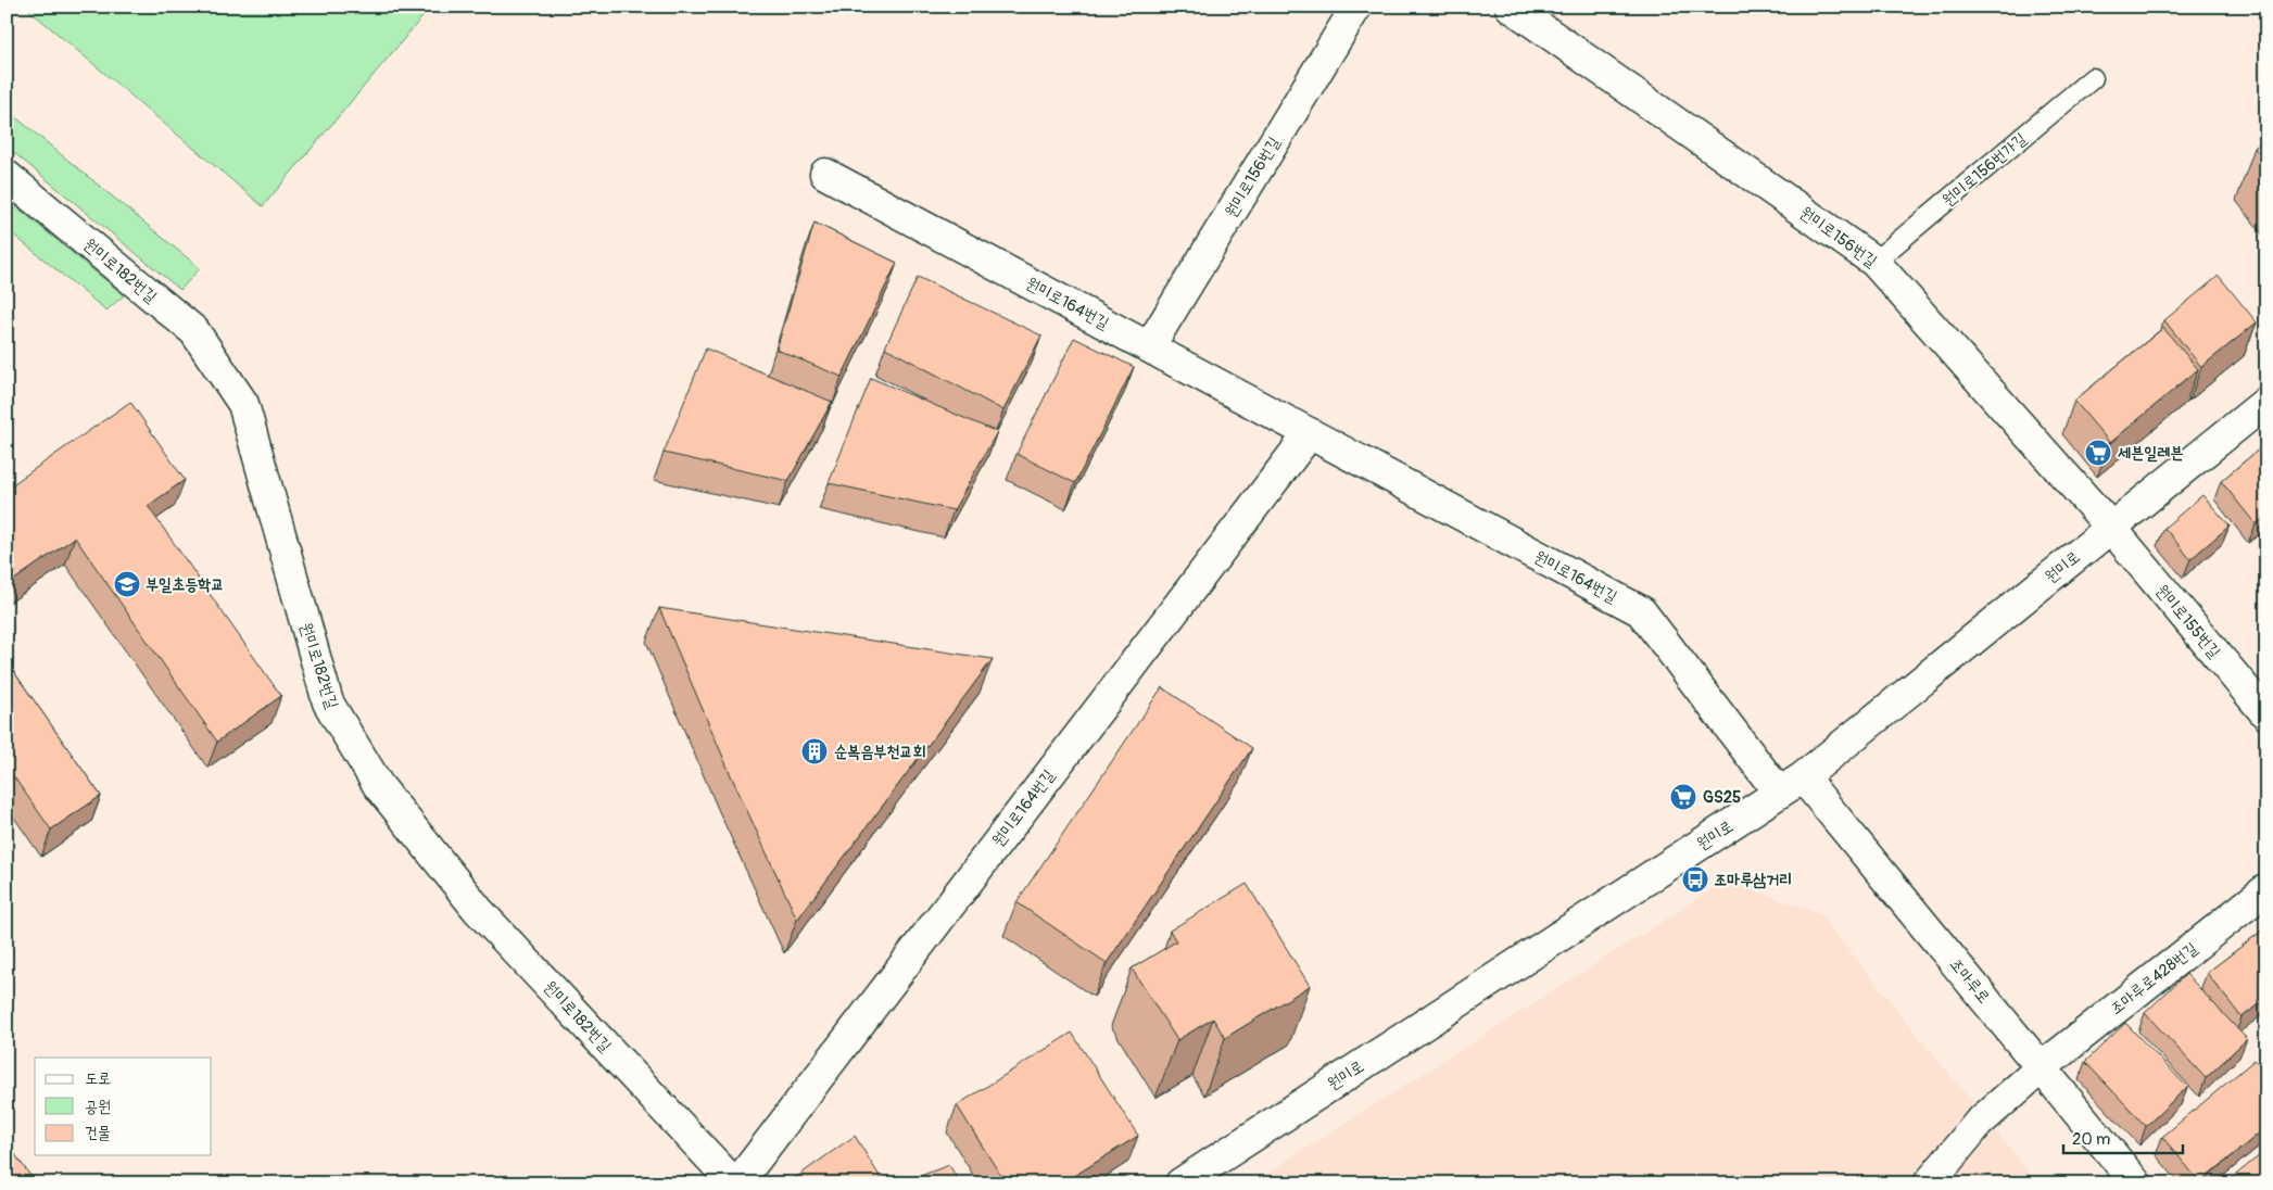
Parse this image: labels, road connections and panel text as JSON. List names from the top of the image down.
{
  "streets": {
    "street": [
      "원미로156번길",
      "원미로182번길",
      "원미로164번길",
      "원미로",
      "원미로155번길",
      "조마루로428번길",
      "조마루로"
    ],
    "lane": ["원미로156번가길"]
  },
  "crossings": [
    ["원미로156번가길", "원미로156번길"],
    ["원미로156번길", "원미로164번길"],
    ["원미로156번길", "원미로"],
    ["원미로156번길", "원미로155번길"],
    ["원미로182번길", "원미로164번길"],
    ["원미로164번길", "원미로"],
    ["원미로164번길", "조마루로"],
    ["원미로", "원미로155번길"],
    ["원미로", "조마루로"],
    ["조마루로428번길", "조마루로"]
  ],
  "places": {
    "supermarket": ["세븐일레븐", "GS25"],
    "school or university": ["부일초등학교"],
    "building": ["순복음부천교회"],
    "bus stop": ["조마루삼거리"]
  },
  "legend": ["도로", "공원", "건물"],
  "scale_bar": "20 m"
}
